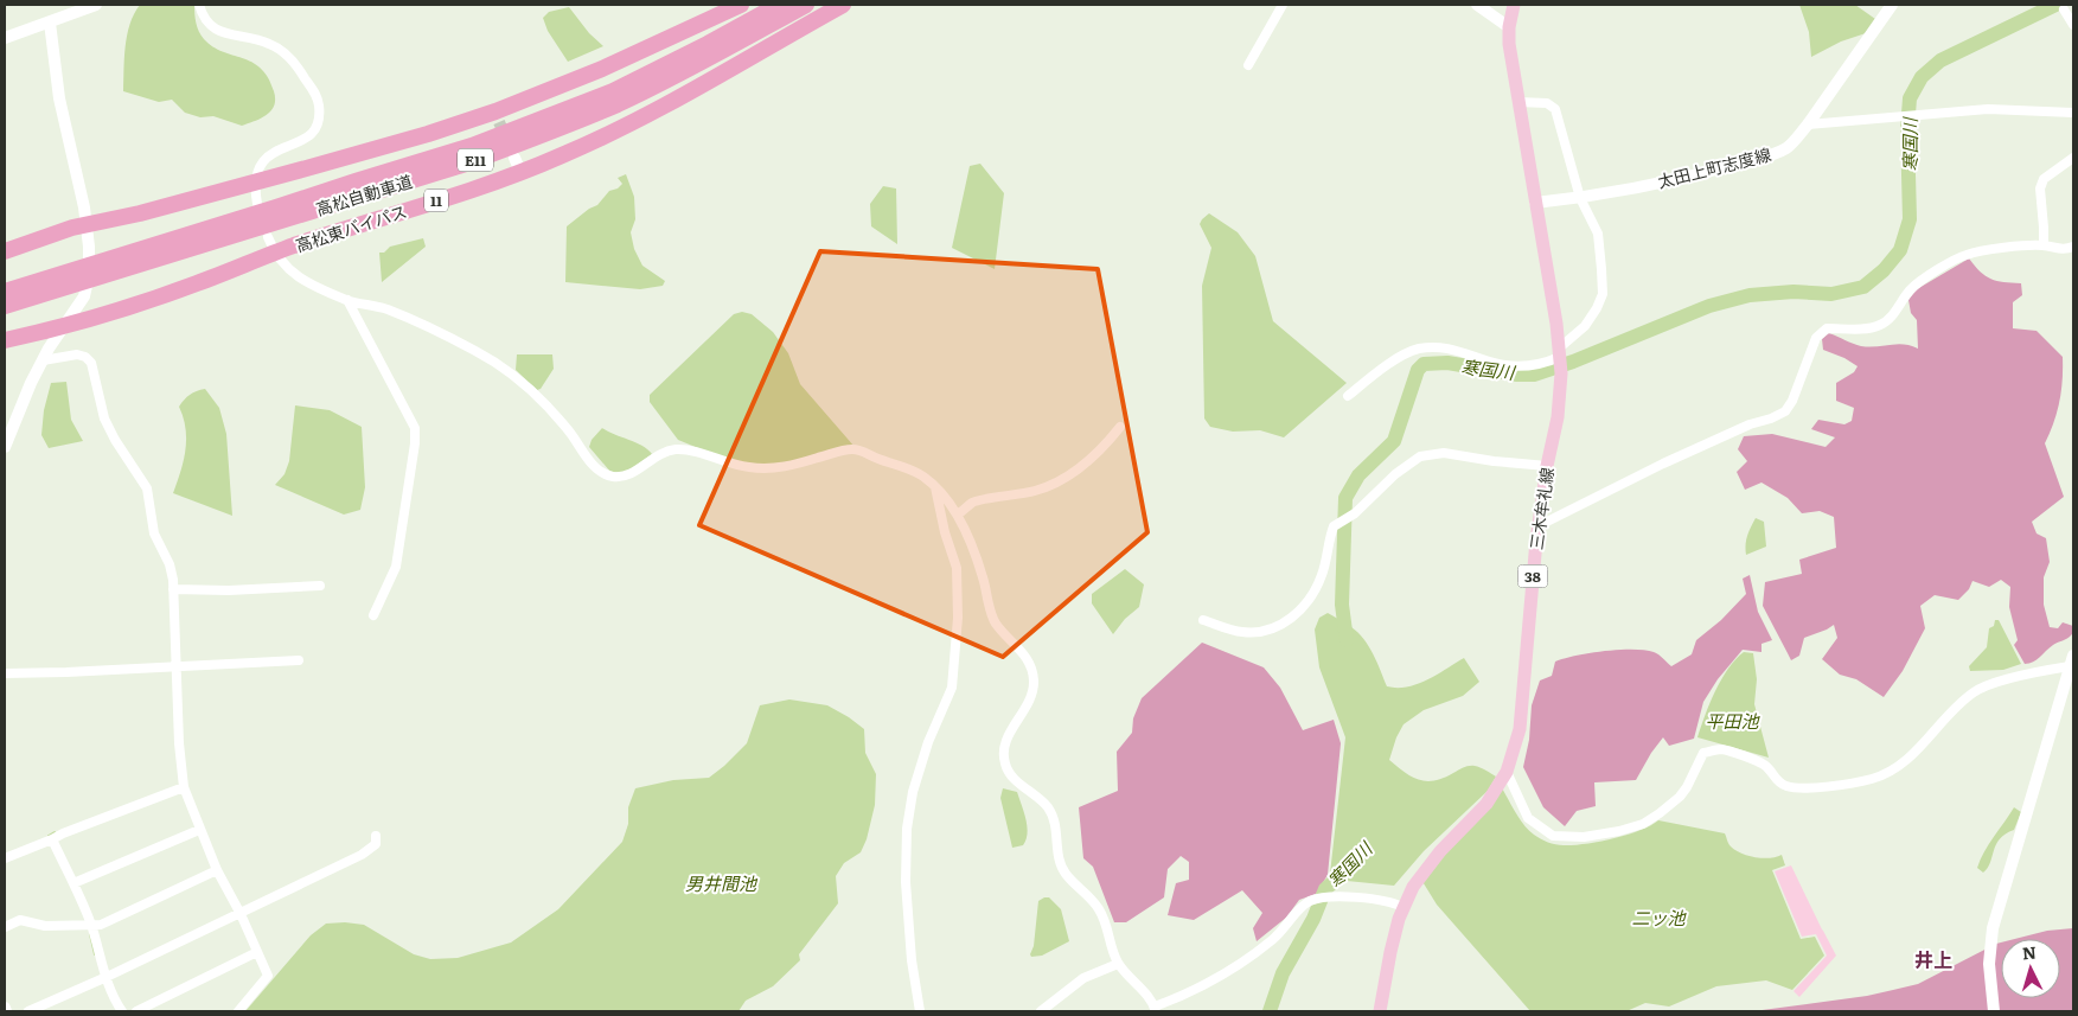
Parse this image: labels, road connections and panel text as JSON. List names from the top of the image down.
{
  "streets": {
    "highway": [
      "E11",
      "高松自動車道",
      "11",
      "高松東バイパス"
    ],
    "main road": ["三木牟礼線", "38"],
    "street": ["太田上町志度線"]
  },
  "crossings": [
    ["太田上町志度線", "三木牟礼線"]
  ],
  "districts": ["井上"],
  "water": [
    "寒国川",
    "平田池",
    "男井間池",
    "二ッ池"
  ],
  "north": "top"
}
